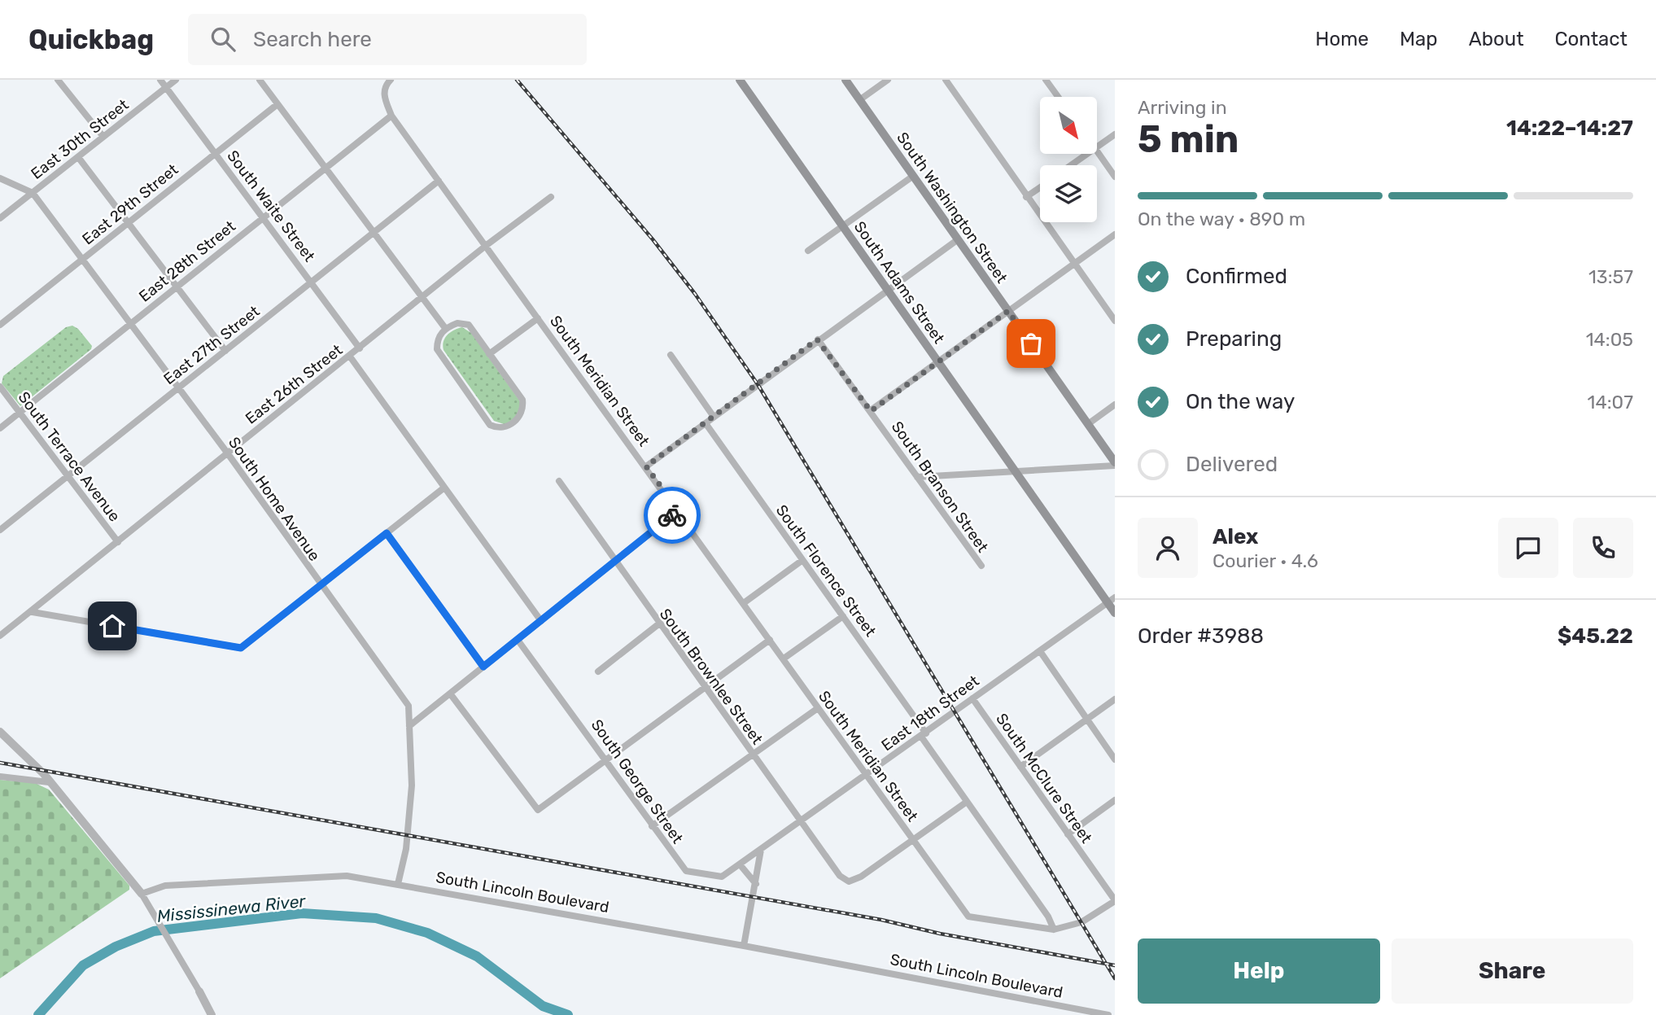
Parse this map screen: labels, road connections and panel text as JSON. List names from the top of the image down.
{
  "streets": {
    "main road": ["South Washington Street", "South Adams Street"],
    "street": [
      "East 30th Street",
      "East 29th Street",
      "South Waite Street",
      "East 28th Street",
      "East 27th Street",
      "South Meridian Street",
      "East 26th Street",
      "South Terrace Avenue",
      "South Branson Street",
      "South Home Avenue",
      "South Florence Street",
      "South Brownlee Street",
      "East 18th Street",
      "South McClure Street",
      "South George Street",
      "South Lincoln Boulevard"
    ]
  },
  "crossings": [
    ["East 30th Street", "South Waite Street"],
    ["East 30th Street", "South Home Avenue"],
    ["East 29th Street", "South Waite Street"],
    ["East 29th Street", "South Home Avenue"],
    ["South Waite Street", "East 28th Street"],
    ["South Waite Street", "East 27th Street"],
    ["South Waite Street", "East 26th Street"],
    ["East 28th Street", "South Meridian Street"],
    ["East 28th Street", "South Terrace Avenue"],
    ["East 28th Street", "South Home Avenue"],
    ["South Adams Street", "East 18th Street"],
    ["East 27th Street", "South Meridian Street"],
    ["East 27th Street", "South Terrace Avenue"],
    ["East 27th Street", "South Home Avenue"],
    ["South Meridian Street", "East 26th Street"],
    ["South Meridian Street", "South Florence Street"],
    ["South Meridian Street", "South Brownlee Street"],
    ["South Meridian Street", "East 18th Street"],
    ["East 26th Street", "South Terrace Avenue"],
    ["East 26th Street", "South Home Avenue"],
    ["South Home Avenue", "South Lincoln Boulevard"],
    ["South Florence Street", "East 18th Street"],
    ["South Brownlee Street", "East 18th Street"],
    ["East 18th Street", "South McClure Street"],
    ["East 18th Street", "South George Street"]
  ],
  "water": ["Mississinewa River"],
  "north": "bottom right",
  "page": {
    "header": "Quickbag",
    "search": "Search here",
    "nav": [
      "Home",
      "Map",
      "About",
      "Contact"
    ],
    "heading": ["5 min", "Arriving in", "14:22–14:27"],
    "panel": [
      "Alex",
      "Courier · 4.6",
      "Order #3988",
      "$45.22"
    ],
    "bar": "On the way · 890 m",
    "list": [
      ["Confirmed", "13:57"],
      ["Preparing", "14:05"],
      ["On the way", "14:07"],
      "Delivered"
    ],
    "buttons": ["Help", "Share"]
  }
}
